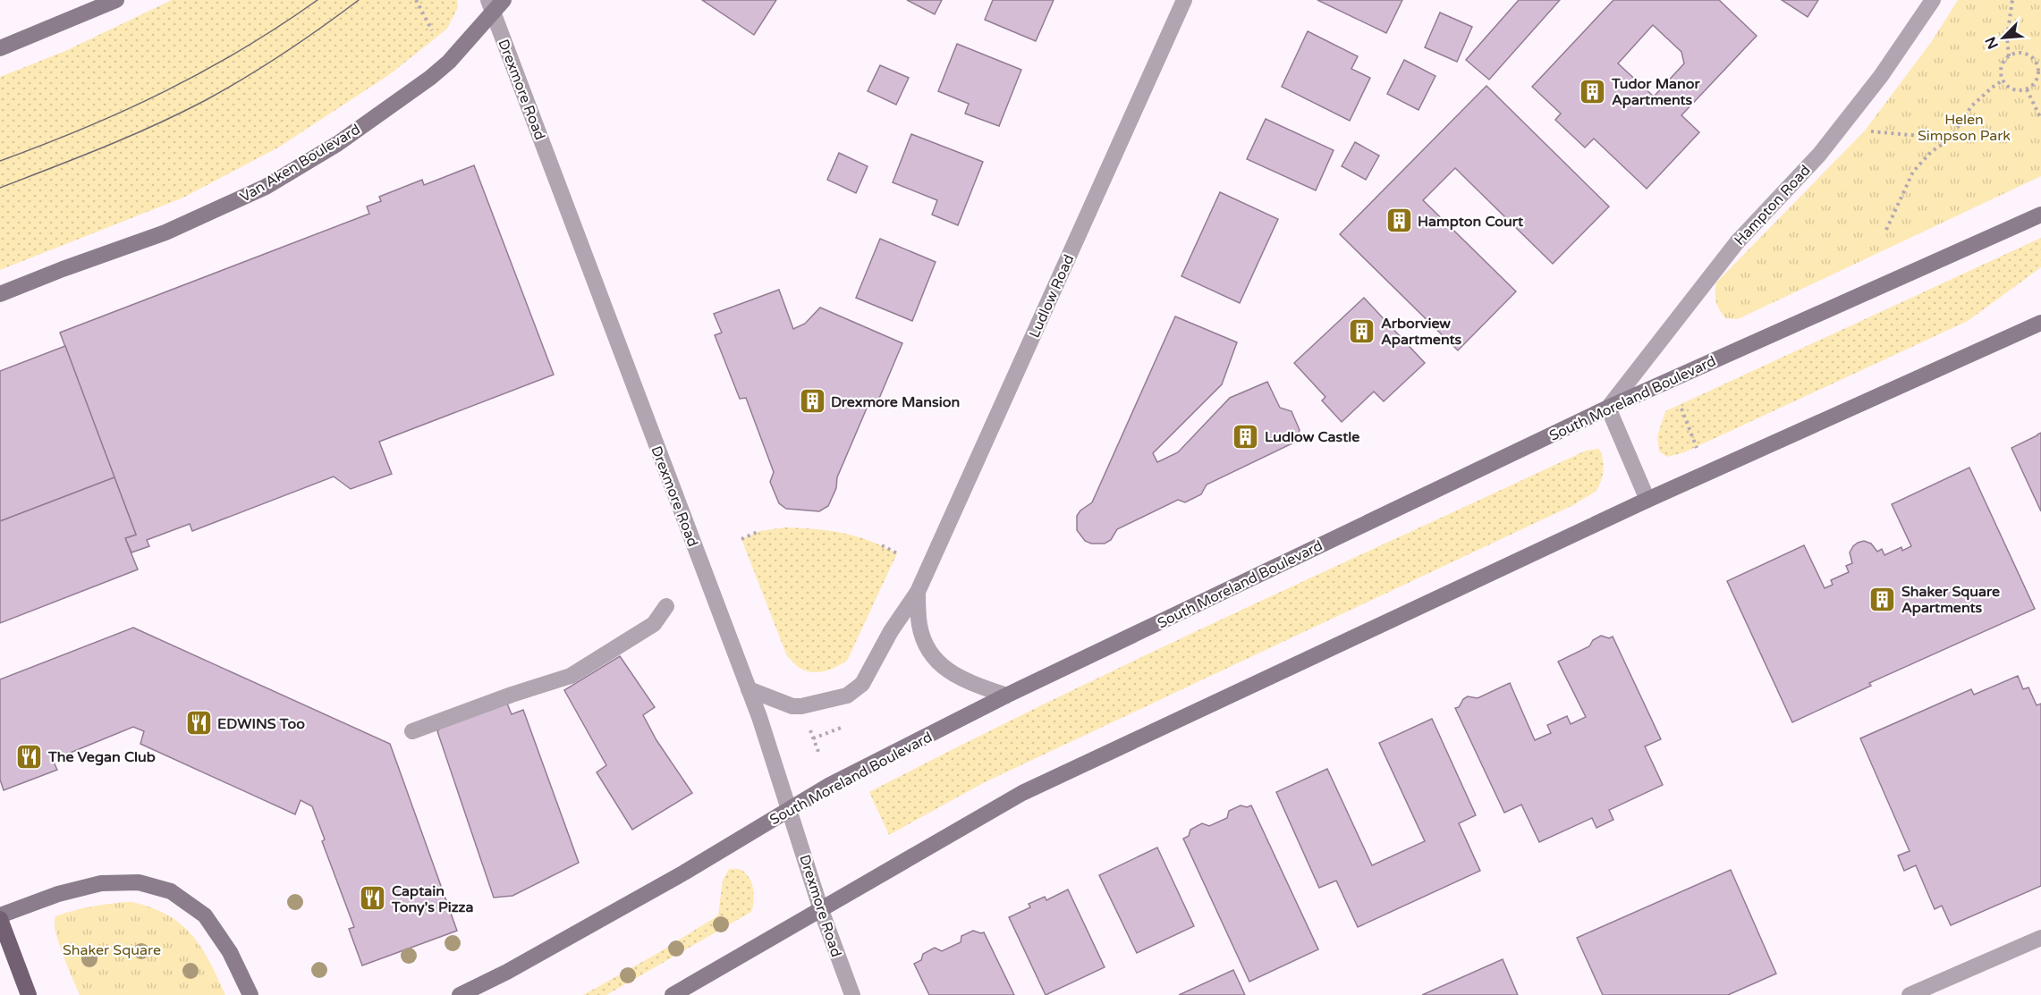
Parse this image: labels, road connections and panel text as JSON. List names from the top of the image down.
{
  "streets": {
    "street": [
      "Drexmore Road",
      "Van Aken Boulevard",
      "Hampton Road",
      "Ludlow Road",
      "South Moreland Boulevard"
    ]
  },
  "crossings": [
    ["Drexmore Road", "Van Aken Boulevard"],
    ["Drexmore Road", "Ludlow Road"],
    ["Drexmore Road", "South Moreland Boulevard"],
    ["Hampton Road", "South Moreland Boulevard"],
    ["Ludlow Road", "South Moreland Boulevard"]
  ],
  "parks": ["Helen Simpson Park", "Shaker Square"],
  "places": {
    "building": [
      "Tudor Manor Apartments",
      "Hampton Court",
      "Arborview Apartments",
      "Drexmore Mansion",
      "Ludlow Castle",
      "Shaker Square Apartments"
    ],
    "restaurant": ["EDWINS Too", "The Vegan Club", "Captain Tony's Pizza"]
  },
  "north": "bottom left"
}
